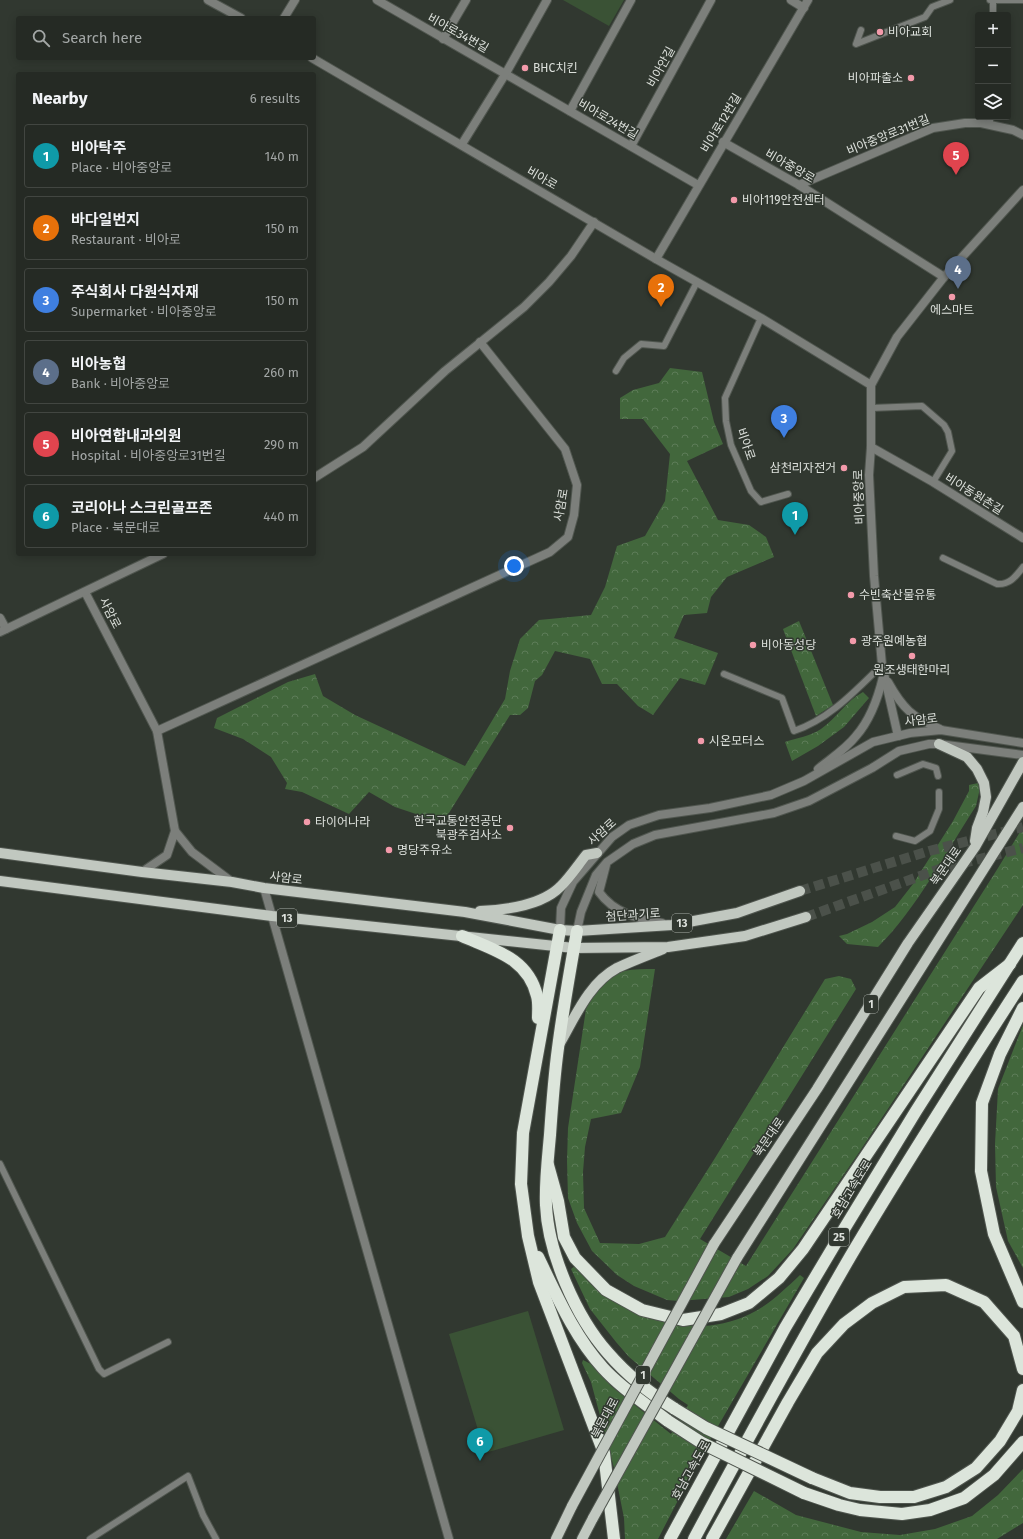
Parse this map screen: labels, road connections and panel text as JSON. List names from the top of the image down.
{
  "streets": {
    "highway": ["호남고속도로", "25"],
    "main road": [
      "사암로",
      "북문대로",
      "첨단과기로",
      "13",
      "1"
    ],
    "street": [
      "비아로34번길",
      "비아안길",
      "비아로24번길",
      "비아로12번길",
      "비아중앙로31번길",
      "비아중앙로",
      "비아로",
      "비아동원촌길"
    ]
  },
  "crossings": [
    ["비아로34번길", "비아로24번길"],
    ["비아안길", "비아로24번길"],
    ["비아로24번길", "비아로12번길"],
    ["비아로12번길", "비아중앙로"],
    ["비아로12번길", "비아로"],
    ["비아중앙로31번길", "비아중앙로"],
    ["비아중앙로", "비아로"],
    ["비아중앙로", "비아동원촌길"],
    ["비아중앙로", "사암로"],
    ["사암로", "첨단과기로"]
  ],
  "places": [
    "비아교회",
    "BHC치킨",
    "비아파출소",
    "비아119안전센터",
    "에스마트",
    "삼천리자전거",
    "수빈축산물유통",
    "광주원예농협",
    "비아동성당",
    "원조생태한마리",
    "시온모터스",
    "타이어나라",
    "한국교통안전공단 북광주검사소",
    "명당주유소"
  ],
  "page": {
    "map_buttons": ["+", "−"],
    "search": "Search here",
    "heading": ["Nearby", "6 results"],
    "list": [
      {
        "mark": "1",
        "name": "비아탁주",
        "note": "Place · 비아중앙로",
        "value": "140 m"
      },
      {
        "mark": "2",
        "name": "바다일번지",
        "note": "Restaurant · 비아로",
        "value": "150 m"
      },
      {
        "mark": "3",
        "name": "주식회사 다원식자재",
        "note": "Supermarket · 비아중앙로",
        "value": "150 m"
      },
      {
        "mark": "4",
        "name": "비아농협",
        "note": "Bank · 비아중앙로",
        "value": "260 m"
      },
      {
        "mark": "5",
        "name": "비아연합내과의원",
        "note": "Hospital · 비아중앙로31번길",
        "value": "290 m"
      },
      {
        "mark": "6",
        "name": "코리아나 스크린골프존",
        "note": "Place · 북문대로",
        "value": "440 m"
      }
    ],
    "pins": [
      "5",
      "4",
      "2",
      "3",
      "1",
      "6"
    ]
  }
}
